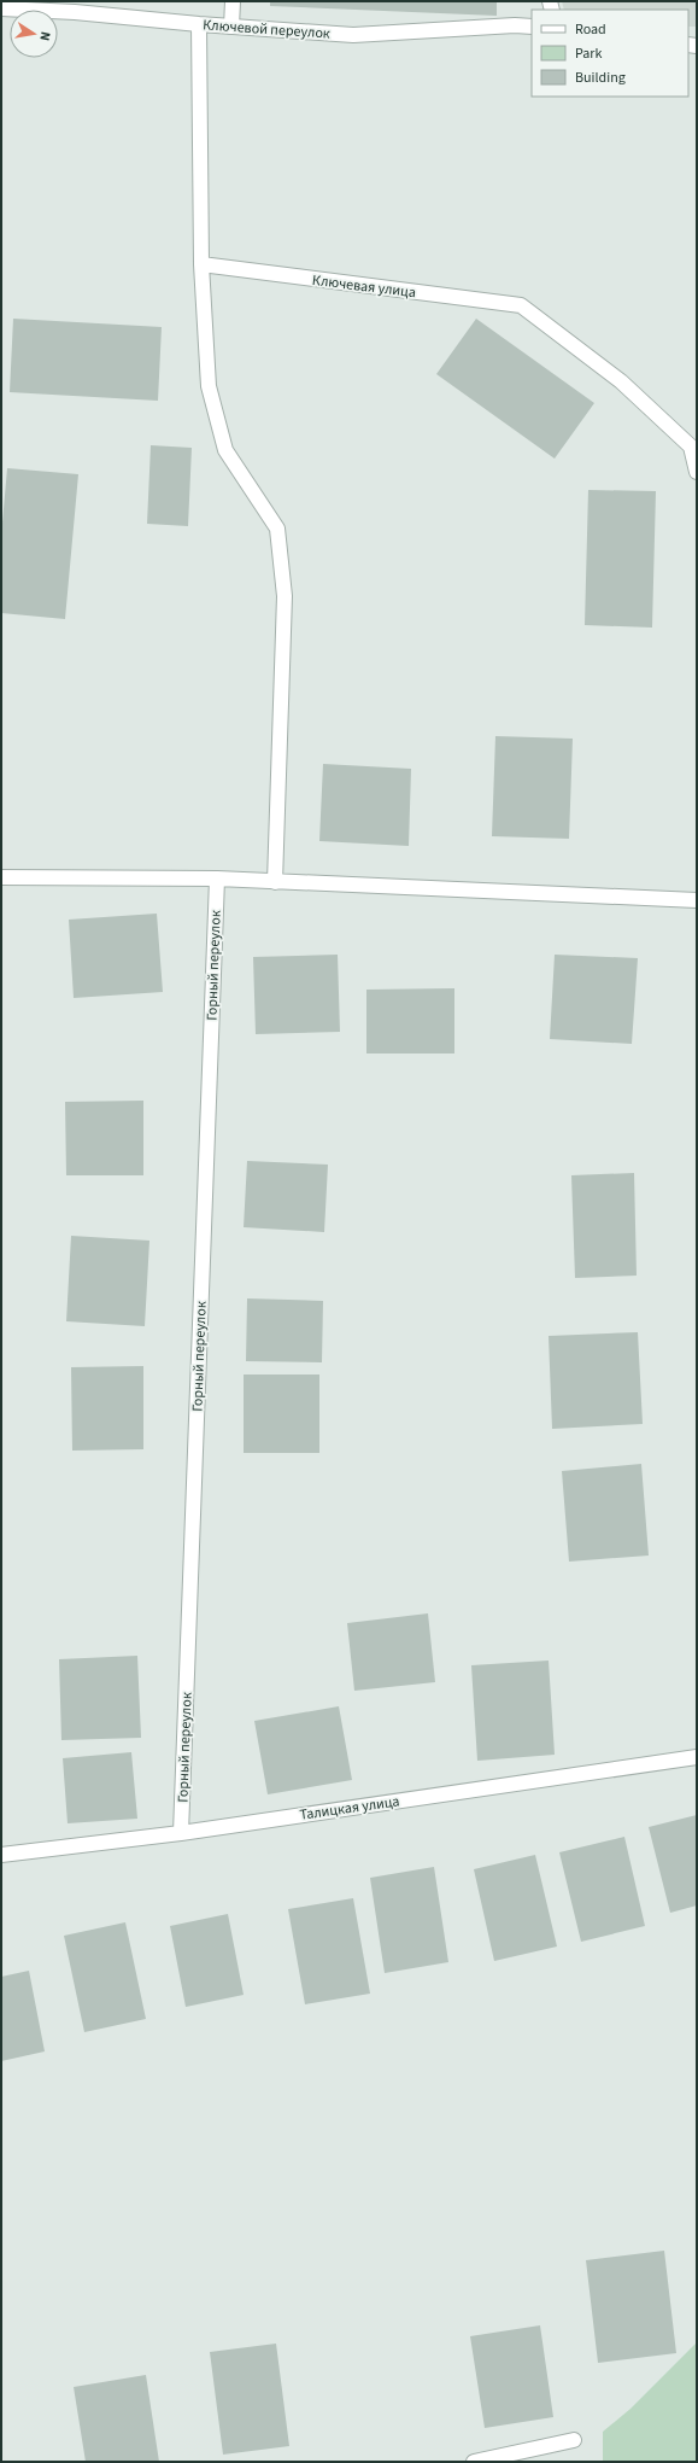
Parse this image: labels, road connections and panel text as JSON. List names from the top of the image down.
{
  "streets": {
    "street": [
      "Ключевой переулок",
      "Ключевая улица",
      "Горный переулок",
      "Талицкая улица"
    ]
  },
  "crossings": [
    ["Горный переулок", "Талицкая улица"]
  ],
  "legend": ["Road", "Park", "Building"],
  "north": "right"
}
